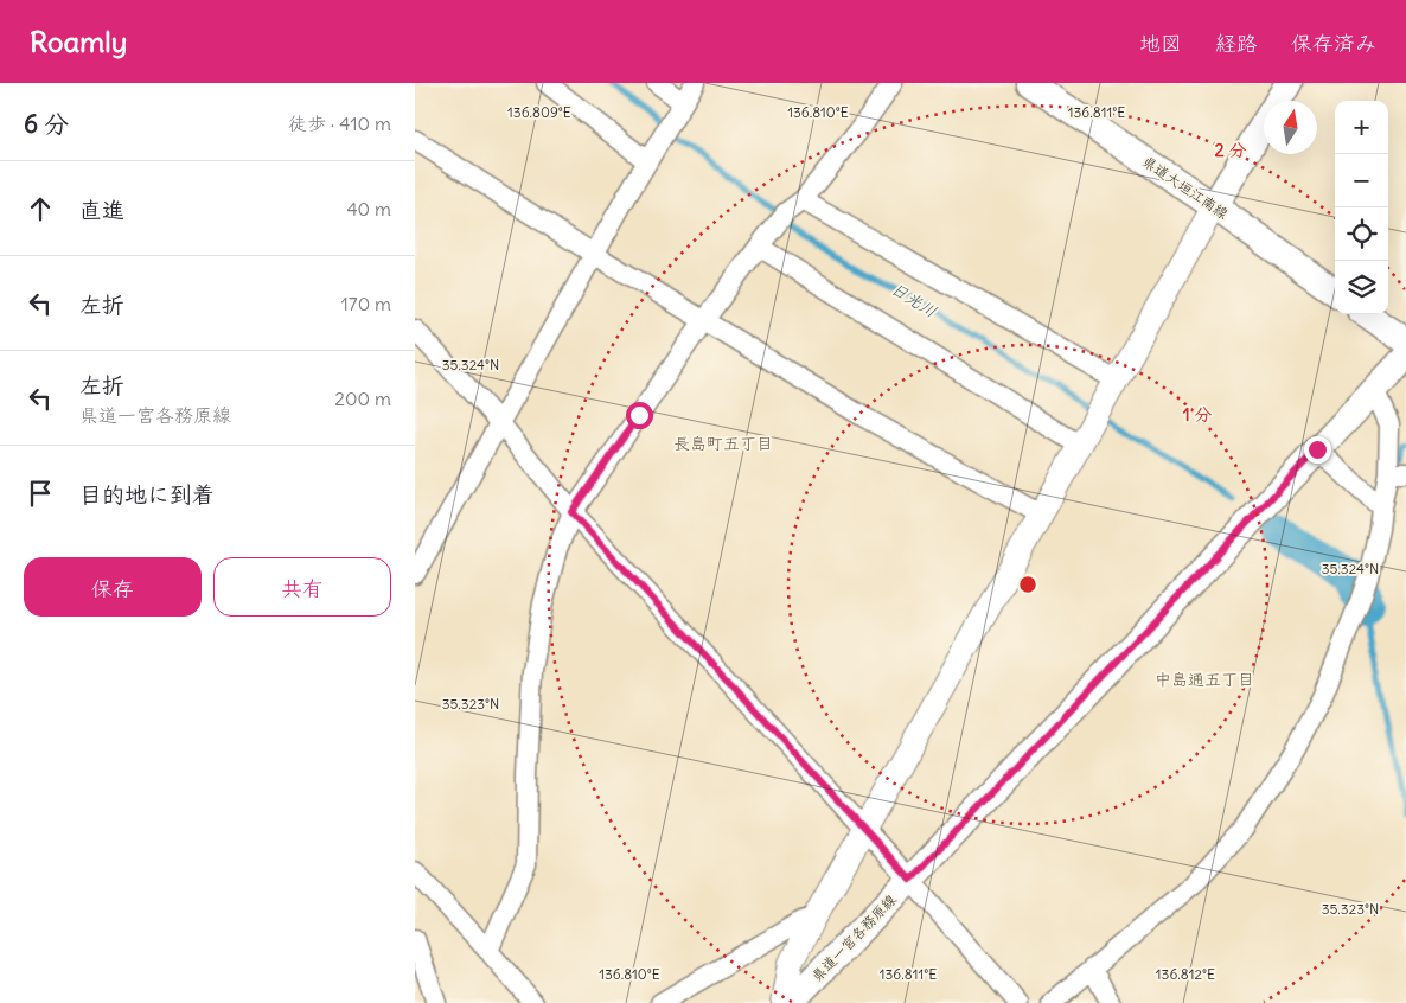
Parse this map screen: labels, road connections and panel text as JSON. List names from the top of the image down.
{
  "streets": {
    "main road": ["県道大垣江南線", "県道一宮各務原線"]
  },
  "districts": ["長島町五丁目", "中島通五丁目"],
  "water": ["日光川"],
  "north": "top",
  "page": {
    "header": "Roamly",
    "nav": ["地図", "経路", "保存済み"],
    "heading": ["6 分", "徒歩 · 410 m"],
    "map_buttons": ["+", "−"],
    "list": [
      ["直進", "40 m"],
      ["左折", "170 m"],
      ["左折", "県道一宮各務原線", "200 m"],
      "目的地に到着"
    ],
    "buttons": ["保存", "共有"]
  },
  "coordinates": [
    "136.809°E",
    "136.810°E",
    "136.811°E",
    "35.324°N",
    "35.323°N",
    "136.812°E"
  ],
  "rings": ["2 分", "1 分"]
}
